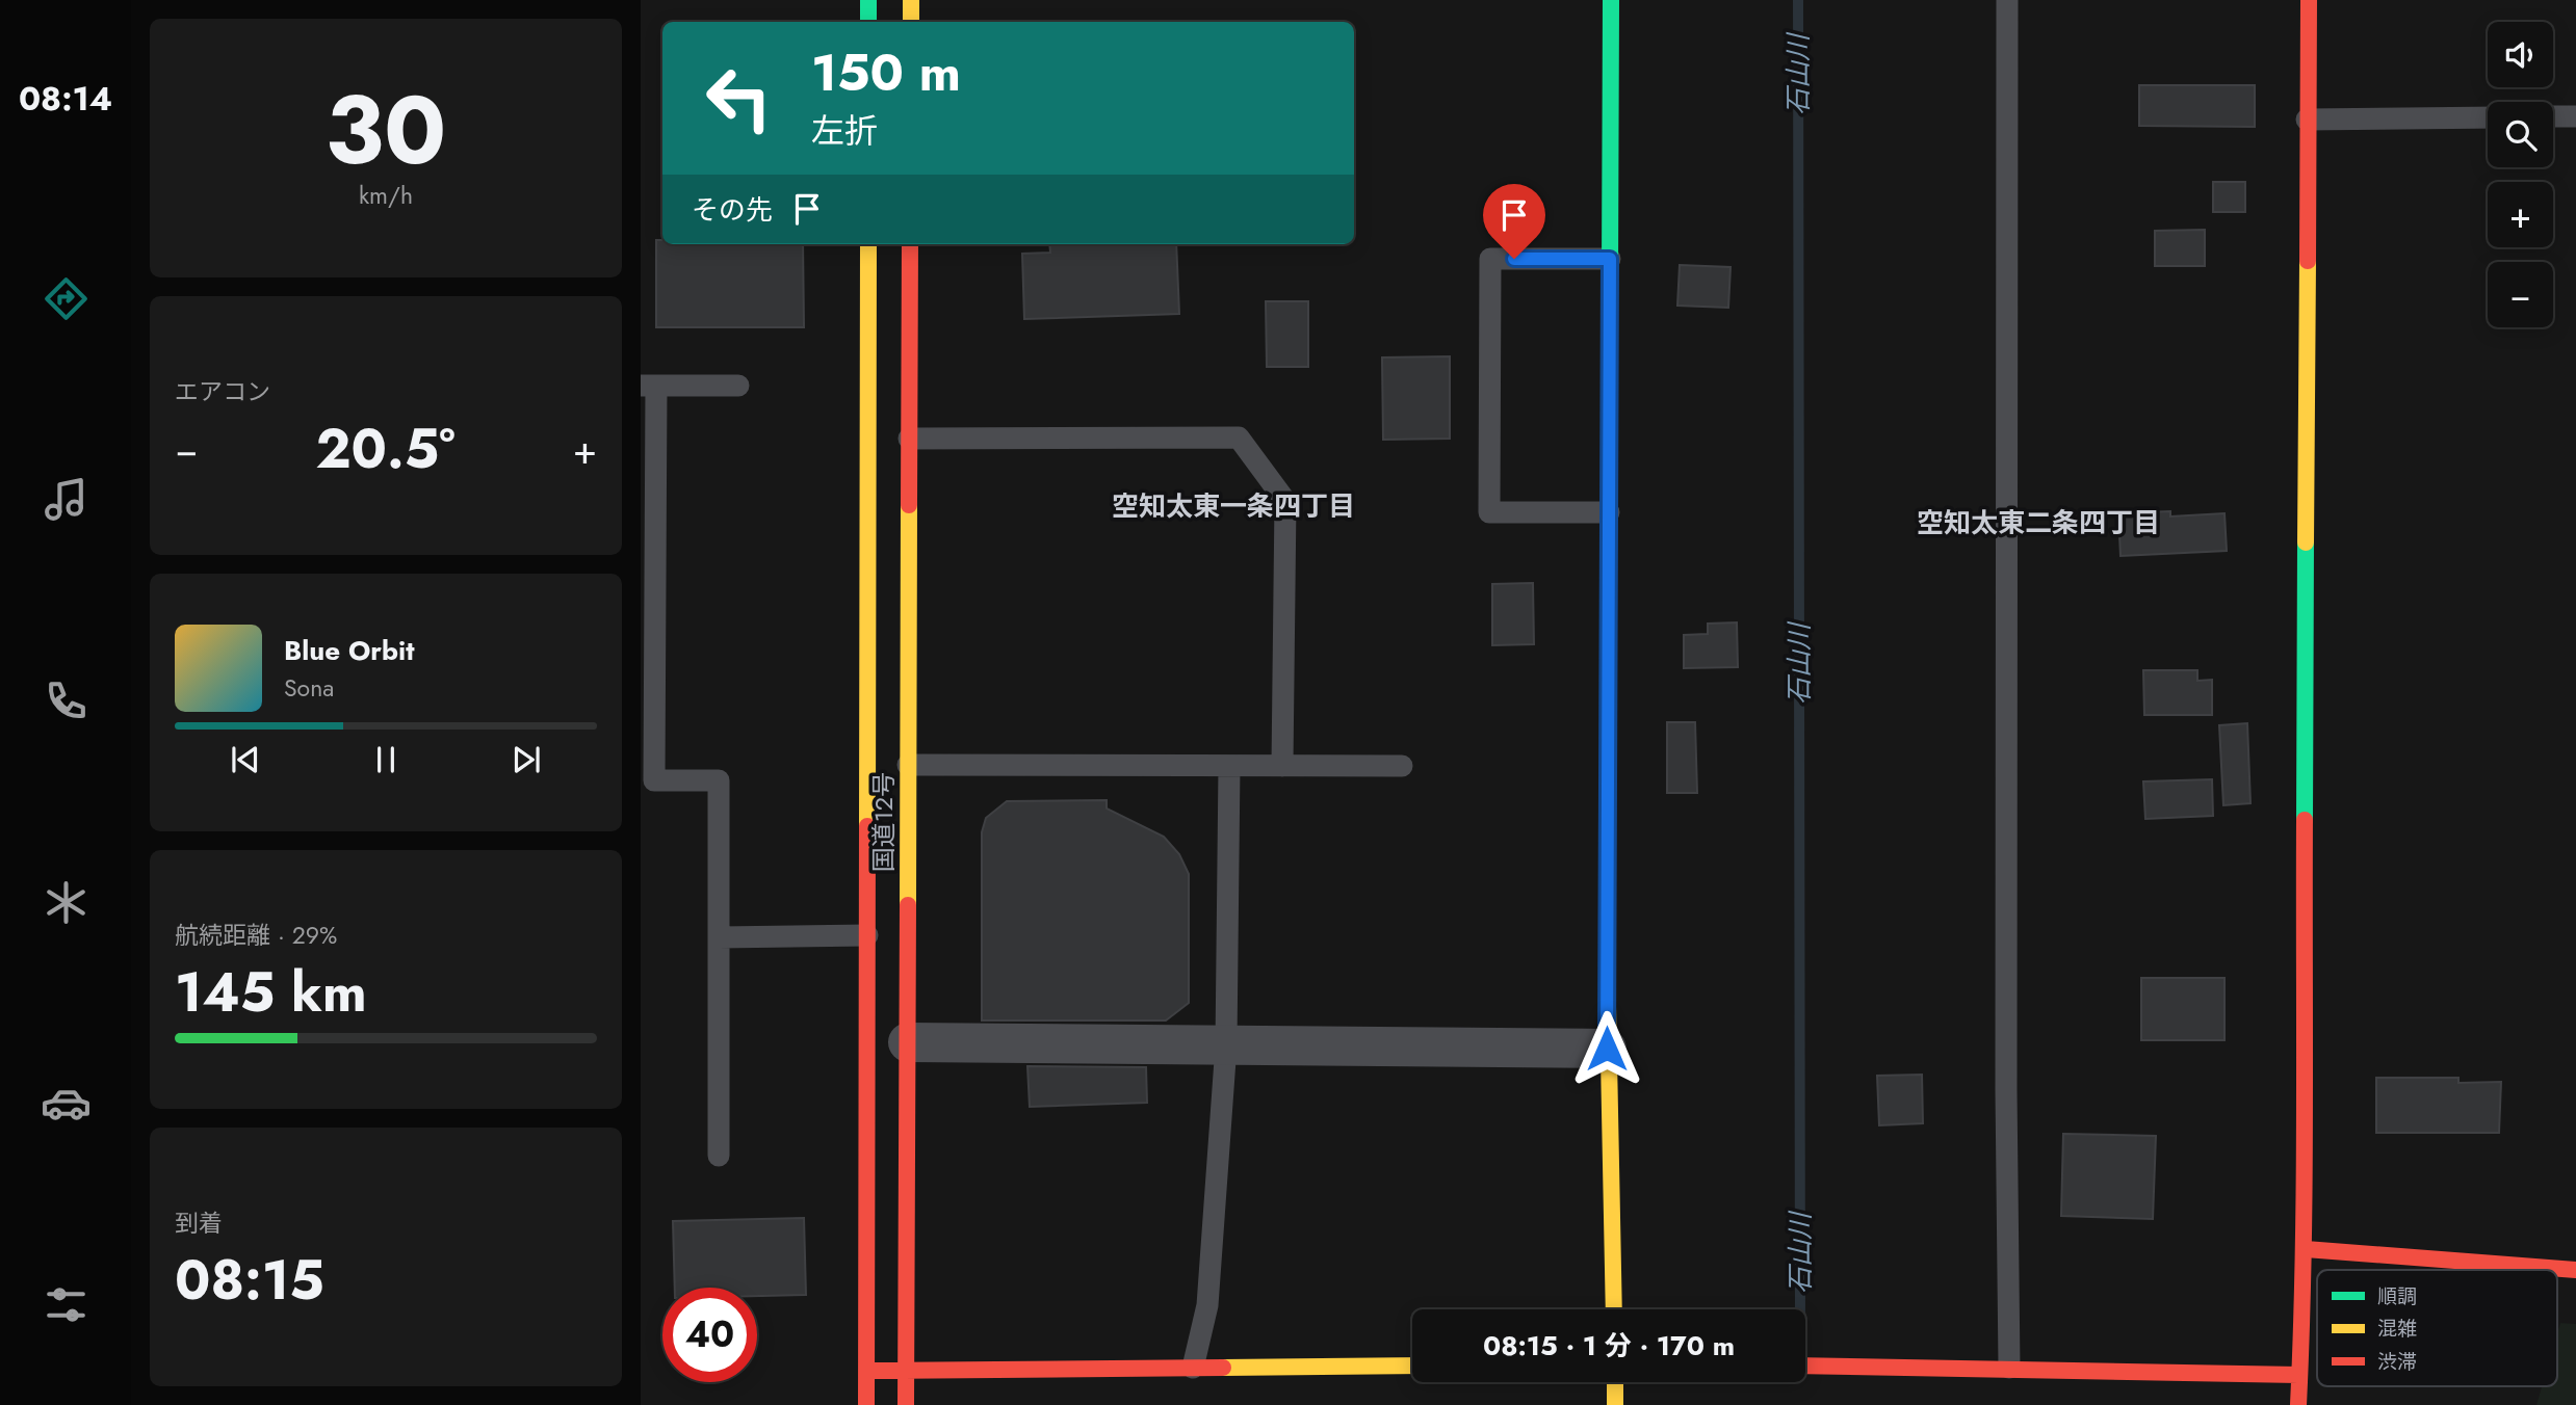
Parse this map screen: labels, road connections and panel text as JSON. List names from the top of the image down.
{
  "streets": {
    "main road": ["国道12号"]
  },
  "districts": ["空知太東一条四丁目", "空知太東二条四丁目"],
  "water": ["石山川"],
  "legend": ["順調", "混雑", "渋滞"],
  "page": {
    "tabs": "08:14",
    "tile": [
      ["30", "km/h"],
      "エアコン",
      ["航続距離 · 29%", "145 km"],
      ["到着", "08:15"]
    ],
    "map_buttons": ["+", "−"],
    "turn": ["150 m", "左折"],
    "then": "その先",
    "heat": ["−", "20.5°", "+"],
    "song": ["Blue Orbit", "Sona"],
    "limit": "40",
    "trip": "08:15 · 1 分 · 170 m"
  }
}
